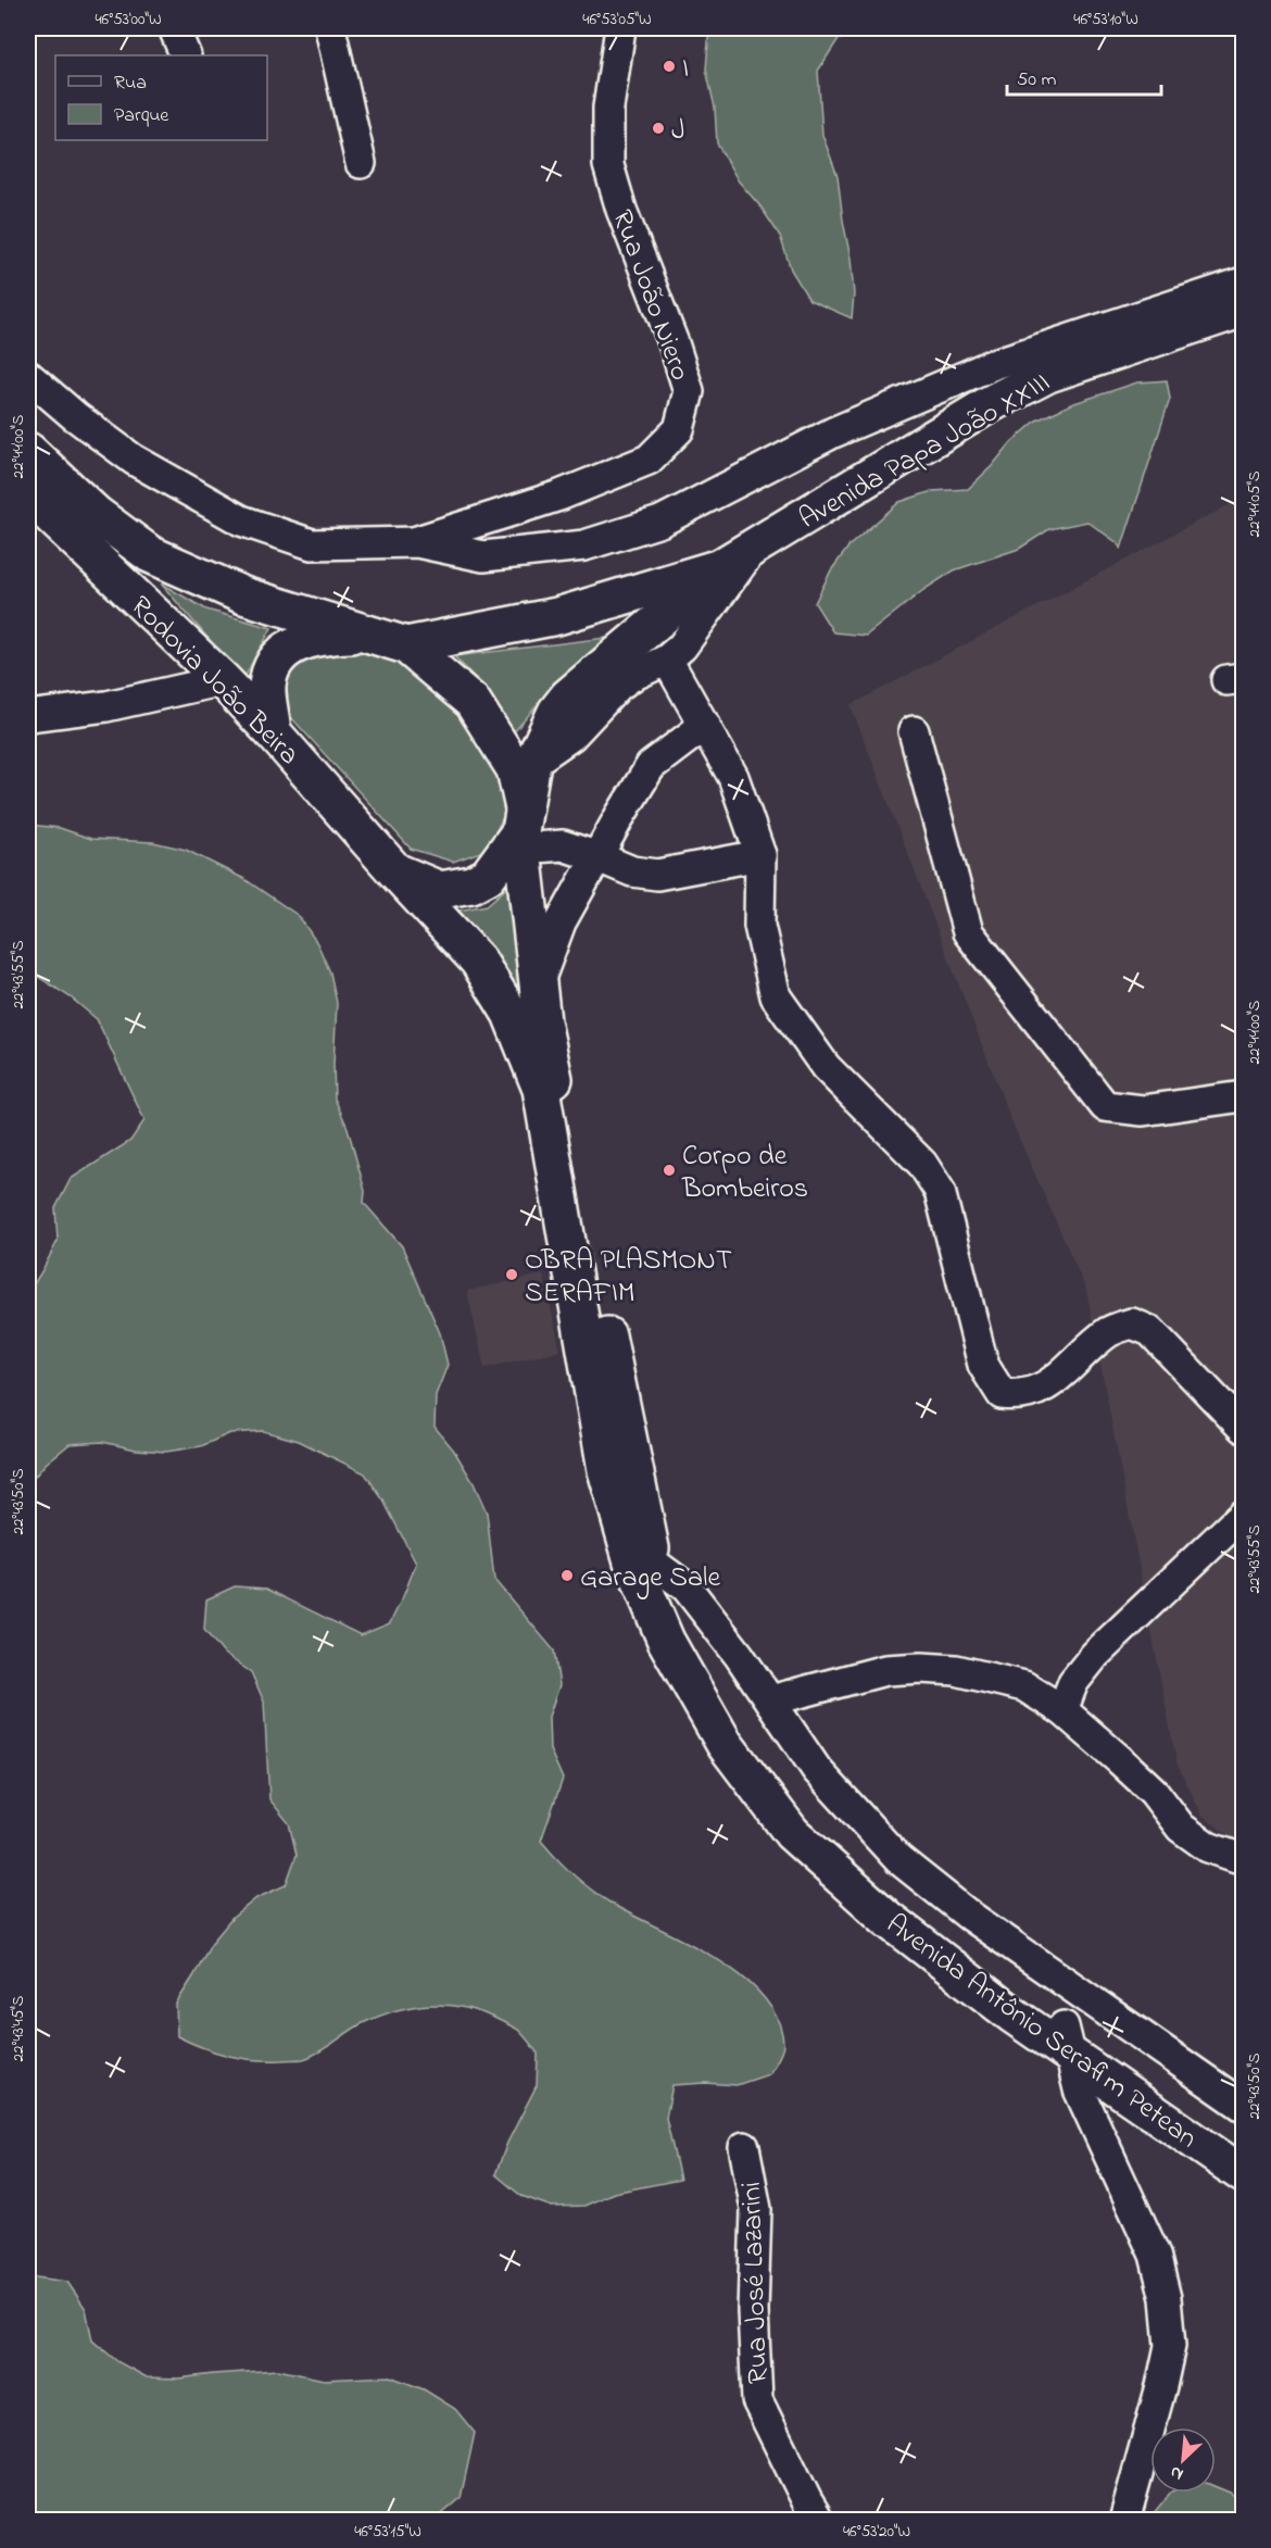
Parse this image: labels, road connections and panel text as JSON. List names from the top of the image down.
{
  "streets": {
    "main road": ["Avenida Papa João XXIII", "Rodovia João Beira", "Avenida Antônio Serafim Petean"],
    "street": ["Rua João Niero", "Rua José Lazarini"]
  },
  "crossings": [
    ["Avenida Papa João XXIII", "Rodovia João Beira"],
    ["Rodovia João Beira", "Avenida Antônio Serafim Petean"]
  ],
  "places": [
    "I",
    "J",
    "Corpo de Bombeiros",
    "OBRA PLASMONT SERAFIM",
    "Garage Sale"
  ],
  "legend": ["Rua", "Parque"],
  "scale_bar": "50 m",
  "north": "bottom left",
  "coordinates": [
    "46°53'00\"W",
    "46°53'05\"W",
    "46°53'10\"W",
    "22°44'00\"S",
    "22°44'05\"S",
    "22°43'55\"S",
    "22°43'50\"S",
    "22°43'45\"S",
    "46°53'15\"W",
    "46°53'20\"W"
  ]
}
